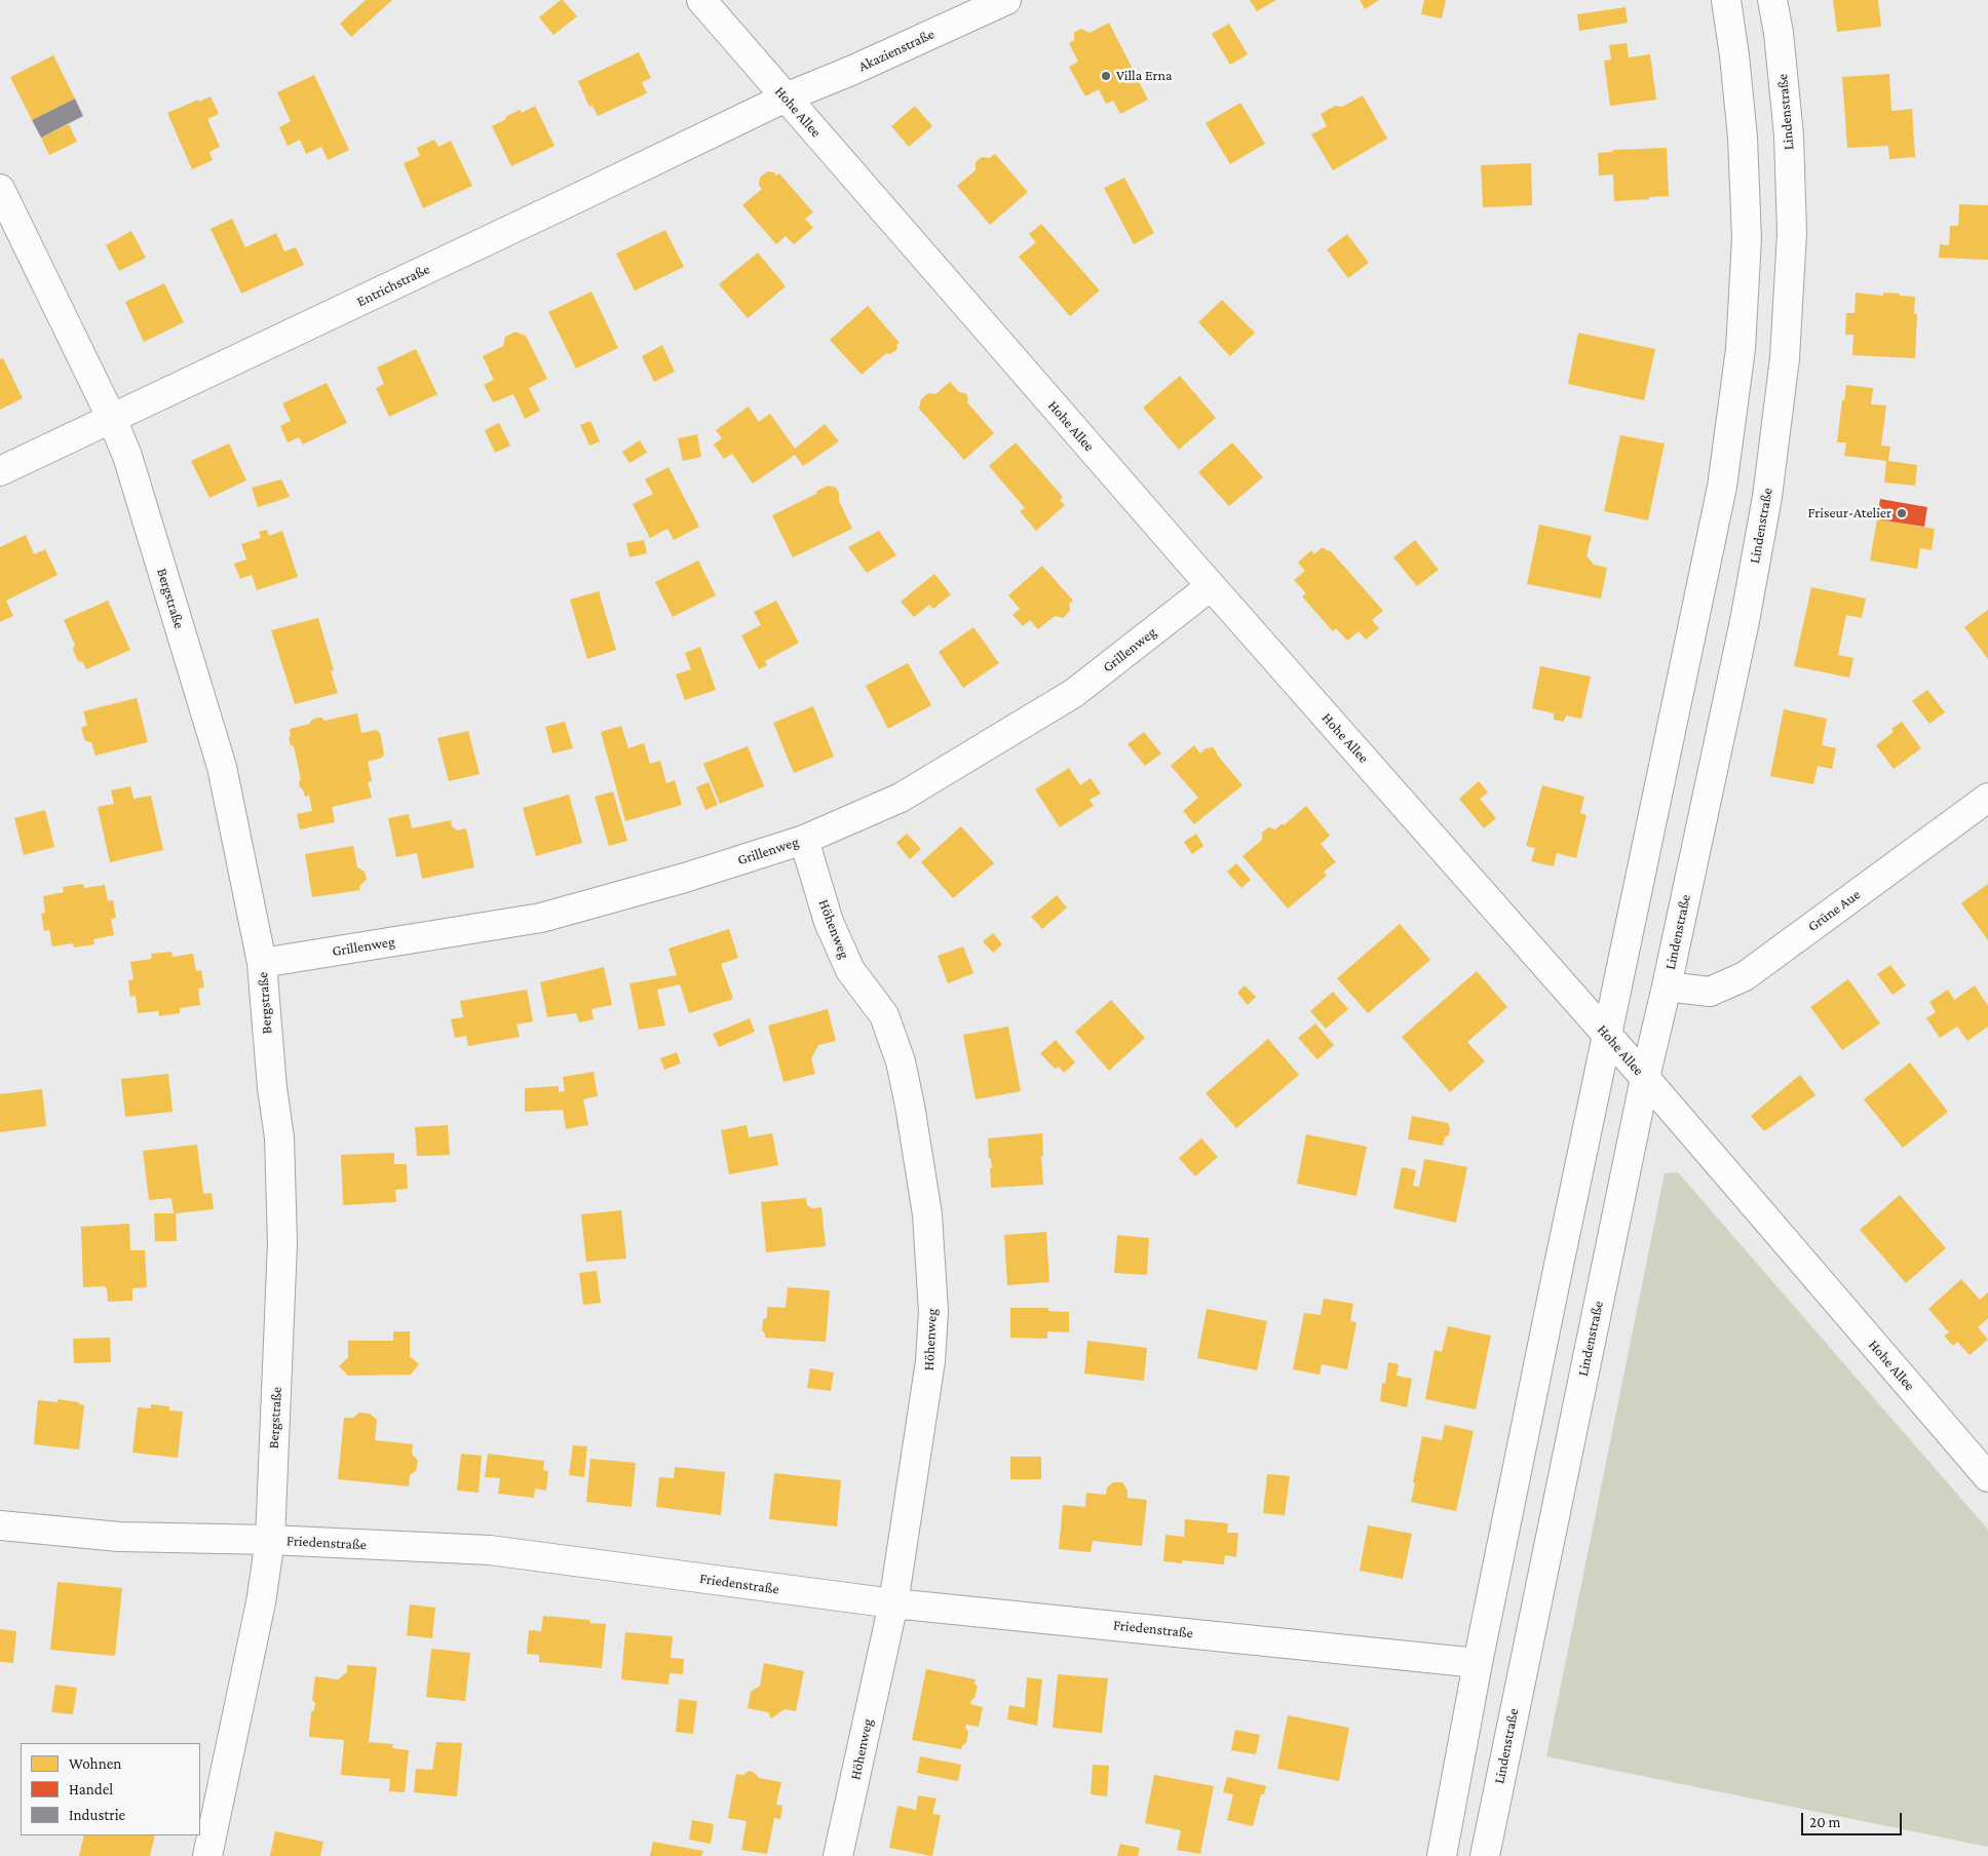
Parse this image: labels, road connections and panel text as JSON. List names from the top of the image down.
{
  "streets": {
    "street": [
      "Akazienstraße",
      "Hohe Allee",
      "Lindenstraße",
      "Entrichstraße",
      "Bergstraße",
      "Grillenweg",
      "Grüne Aue",
      "Höhenweg",
      "Friedenstraße"
    ]
  },
  "crossings": [
    ["Akazienstraße", "Hohe Allee"],
    ["Akazienstraße", "Entrichstraße"],
    ["Hohe Allee", "Lindenstraße"],
    ["Hohe Allee", "Entrichstraße"],
    ["Hohe Allee", "Grillenweg"],
    ["Lindenstraße", "Grüne Aue"],
    ["Entrichstraße", "Bergstraße"],
    ["Bergstraße", "Grillenweg"],
    ["Bergstraße", "Friedenstraße"],
    ["Grillenweg", "Höhenweg"],
    ["Höhenweg", "Friedenstraße"]
  ],
  "places": ["Villa Erna", "Friseur-Atelier"],
  "legend": ["Wohnen", "Handel", "Industrie"],
  "scale_bar": "20 m"
}
